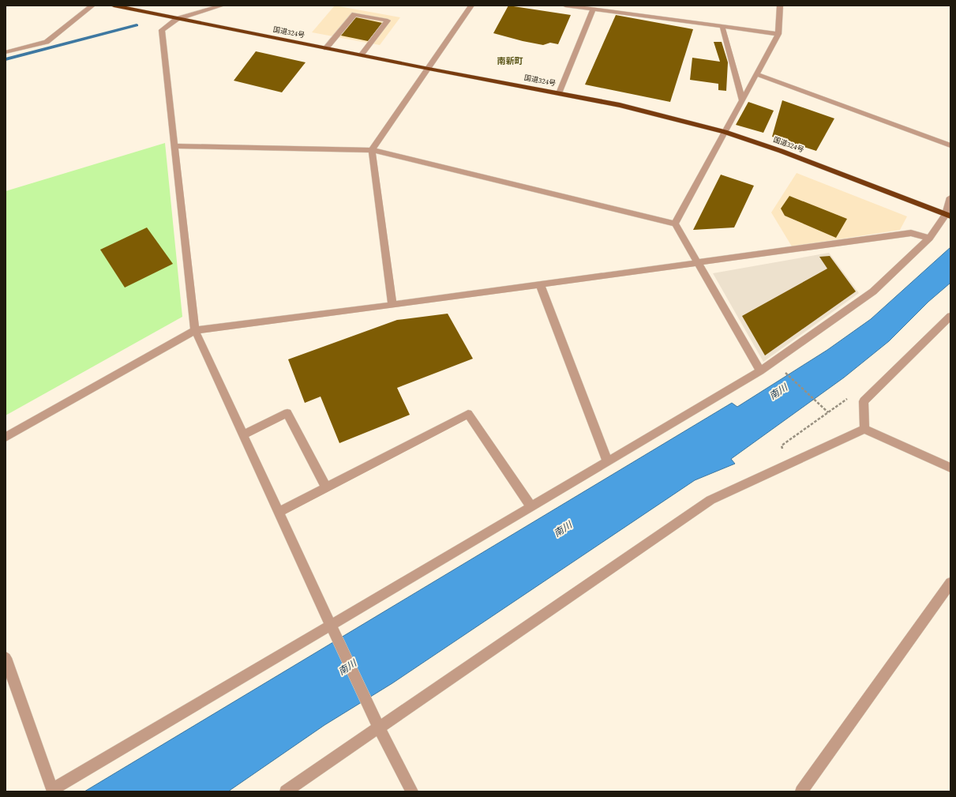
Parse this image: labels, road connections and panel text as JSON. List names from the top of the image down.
{
  "streets": {
    "highway": ["国道324号"]
  },
  "districts": ["南新町"],
  "water": ["南川"]
}
